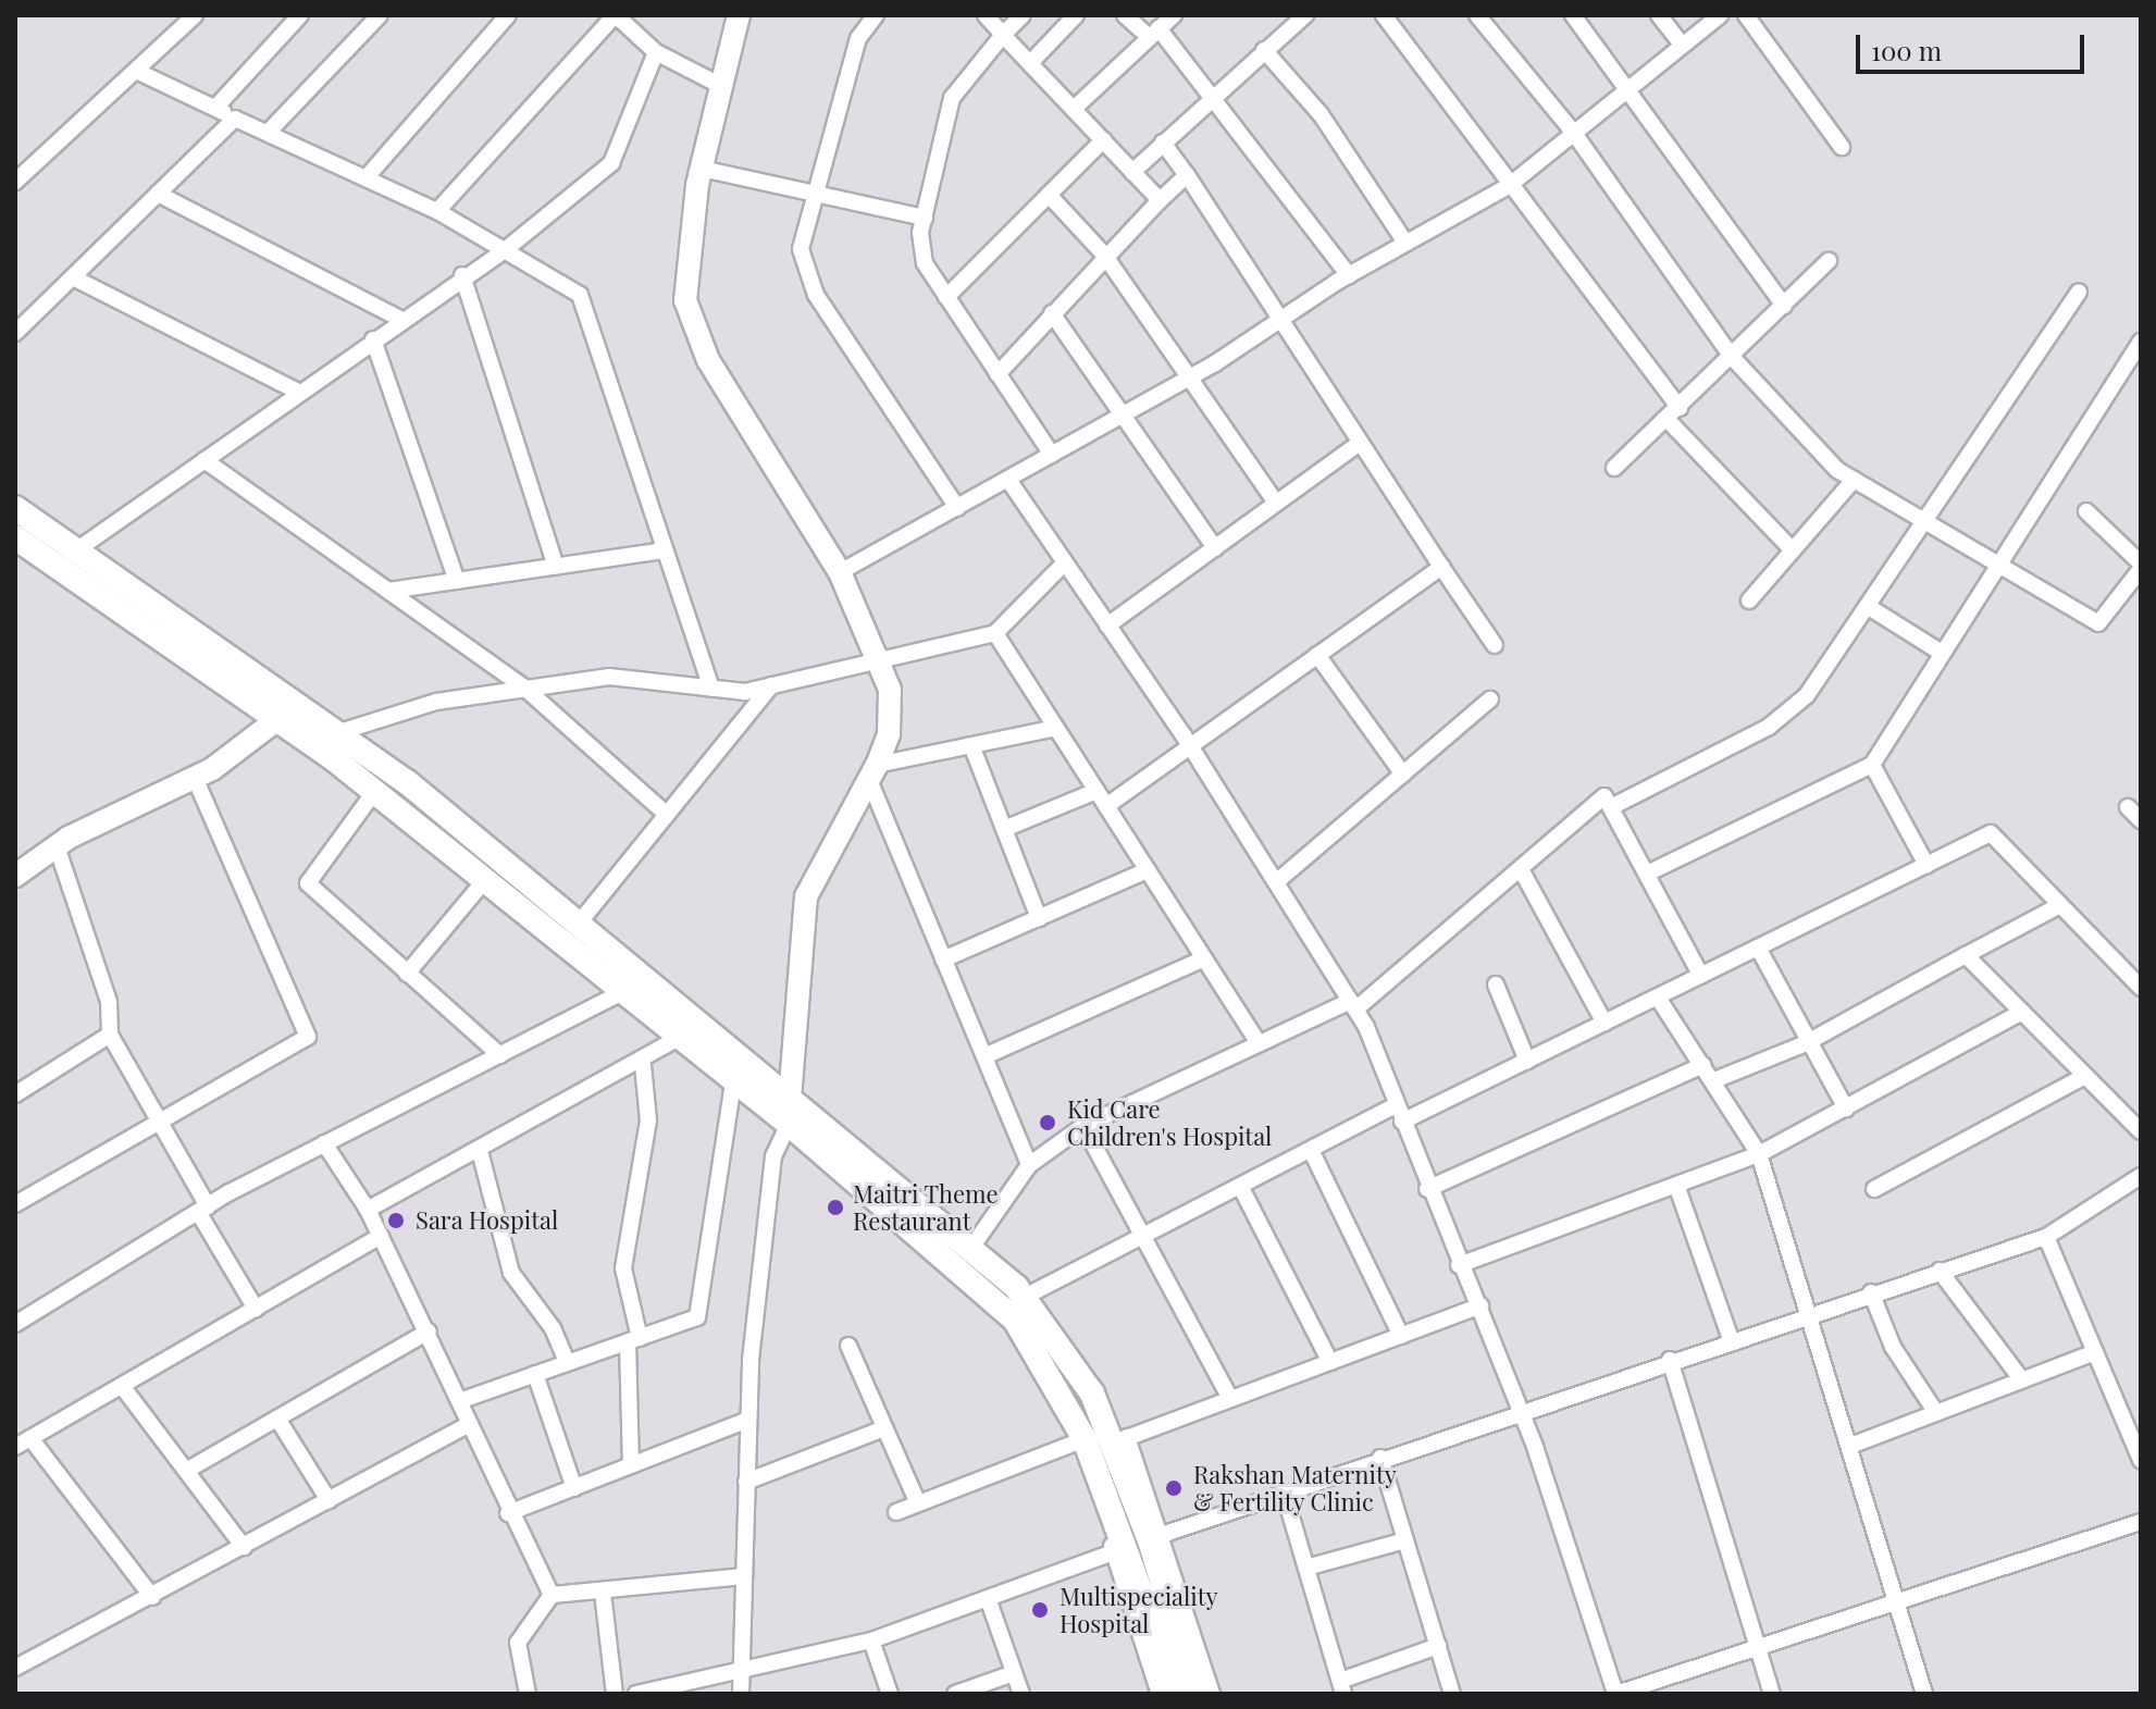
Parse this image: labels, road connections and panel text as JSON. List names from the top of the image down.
{
  "places": [
    "Kid Care Children's Hospital",
    "Maitri Theme Restaurant",
    "Sara Hospital",
    "Rakshan Maternity & Fertility Clinic",
    "Multispeciality Hospital"
  ],
  "scale_bar": "100 m"
}
